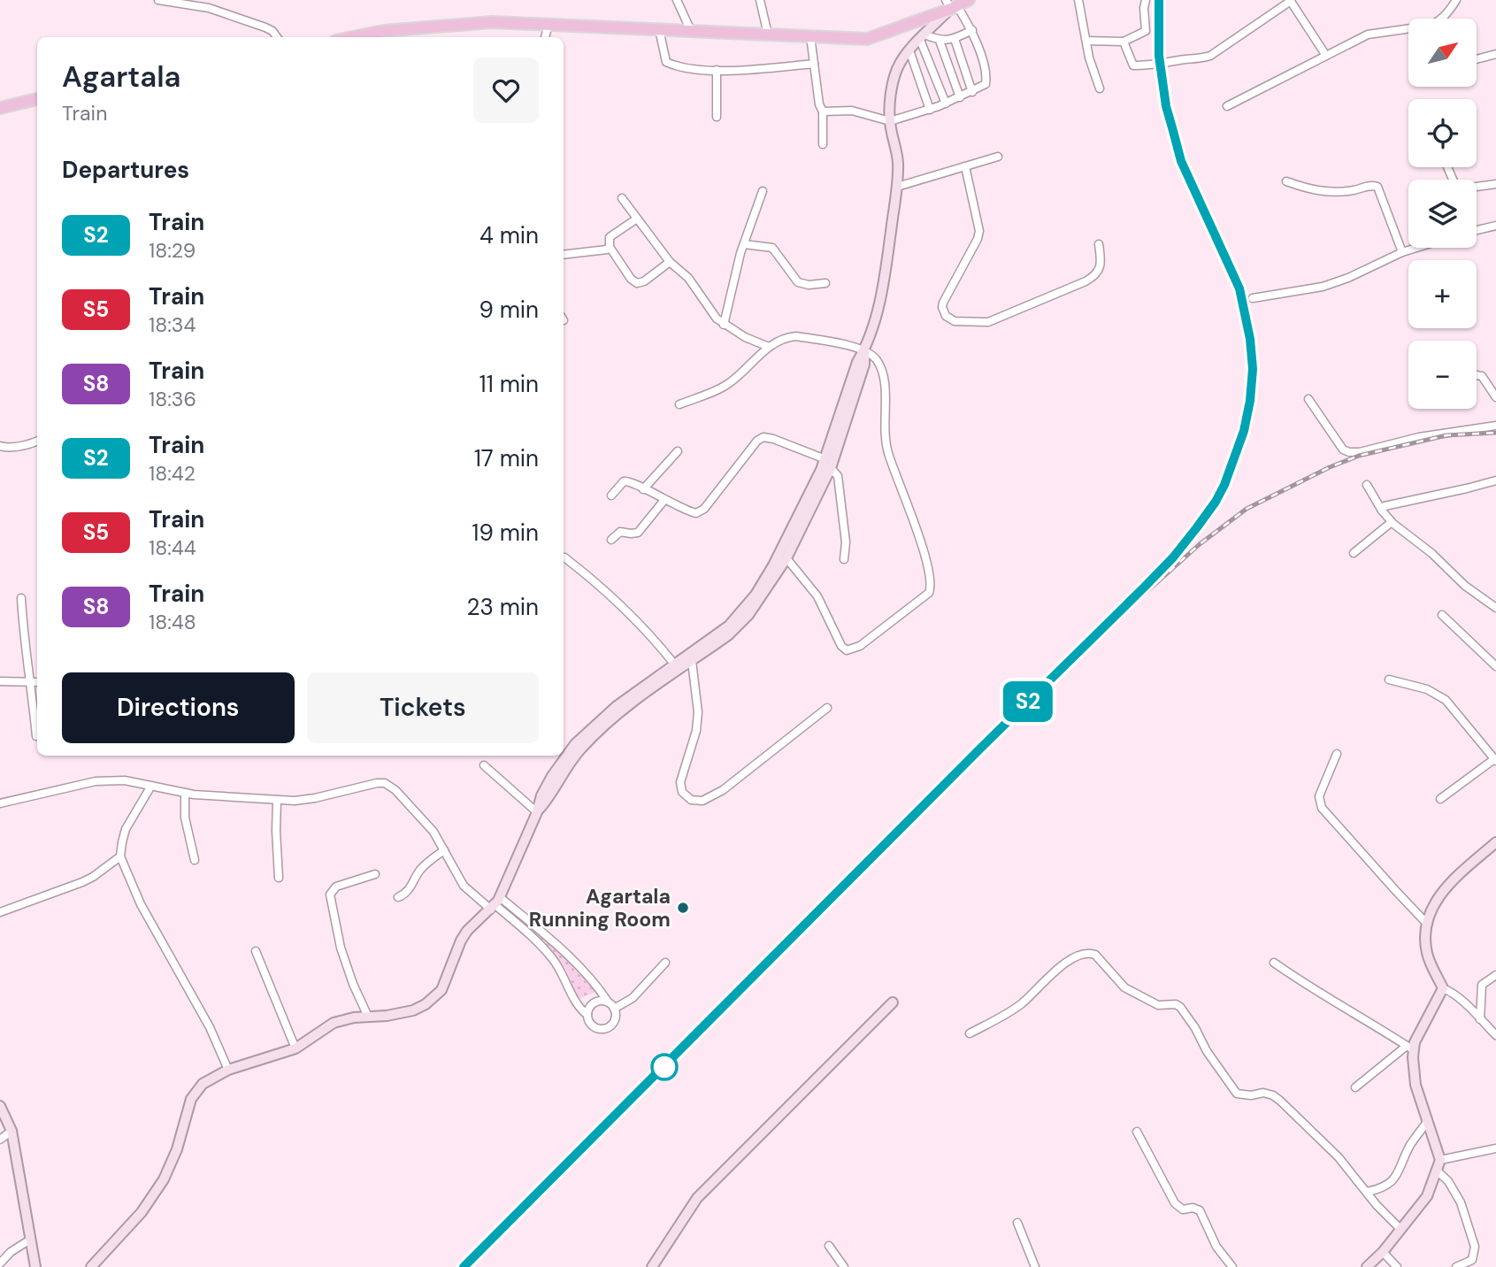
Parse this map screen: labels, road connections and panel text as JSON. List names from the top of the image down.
{
  "places": ["Agartala Running Room"],
  "north": "top right",
  "page": {
    "on_map": "S2",
    "map_buttons": ["+", "−"],
    "heading": [
      ["Agartala", "Train"],
      "Departures"
    ],
    "list": [
      {
        "mark": "S2",
        "name": "Train",
        "note": "18:29",
        "value": "4 min"
      },
      {
        "mark": "S5",
        "name": "Train",
        "note": "18:34",
        "value": "9 min"
      },
      {
        "mark": "S8",
        "name": "Train",
        "note": "18:36",
        "value": "11 min"
      },
      {
        "mark": "S2",
        "name": "Train",
        "note": "18:42",
        "value": "17 min"
      },
      {
        "mark": "S5",
        "name": "Train",
        "note": "18:44",
        "value": "19 min"
      },
      {
        "mark": "S8",
        "name": "Train",
        "note": "18:48",
        "value": "23 min"
      }
    ],
    "buttons": ["Directions", "Tickets"]
  }
}
